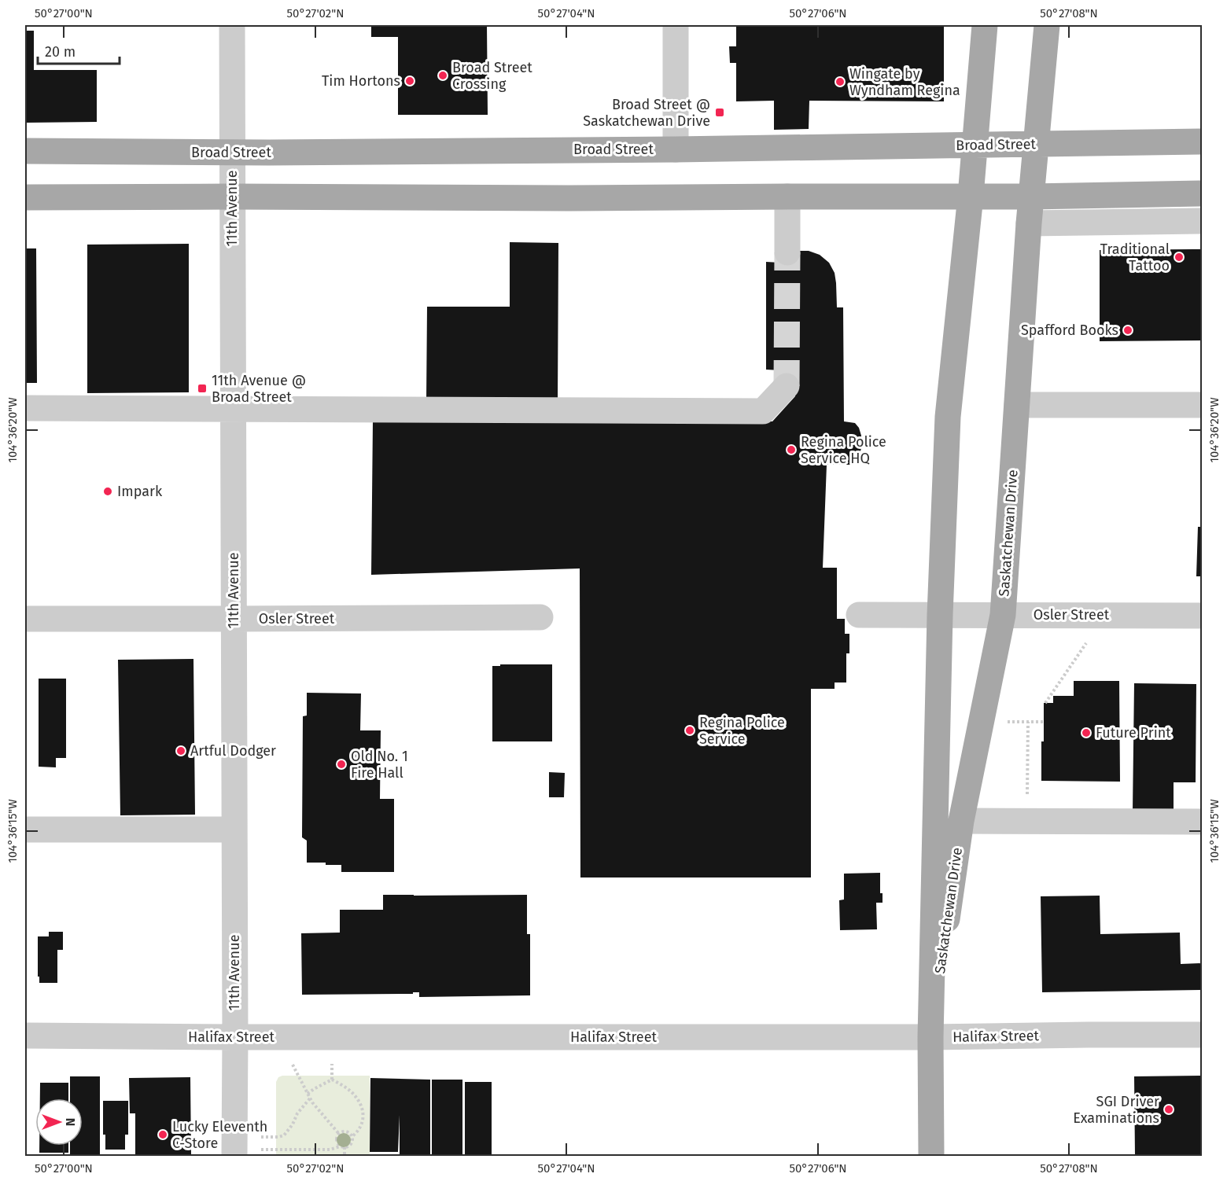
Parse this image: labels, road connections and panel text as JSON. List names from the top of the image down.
{
  "streets": {
    "main road": ["Broad Street", "Saskatchewan Drive"],
    "street": ["11th Avenue", "Osler Street", "Halifax Street"]
  },
  "crossings": [
    ["Broad Street", "11th Avenue"],
    ["Broad Street", "Saskatchewan Drive"],
    ["11th Avenue", "Osler Street"],
    ["11th Avenue", "Halifax Street"],
    ["Saskatchewan Drive", "Osler Street"],
    ["Saskatchewan Drive", "Halifax Street"]
  ],
  "places": {
    "other": [
      "Broad Street Crossing",
      "Tim Hortons",
      "Wingate by Wyndham Regina",
      "Traditional Tattoo",
      "Spafford Books",
      "Regina Police Service HQ",
      "Impark",
      "Regina Police Service",
      "Future Print",
      "Artful Dodger",
      "Old No. 1 Fire Hall",
      "SGI Driver Examinations",
      "Lucky Eleventh C-Store"
    ],
    "transit": ["Broad Street @ Saskatchewan Drive", "11th Avenue @ Broad Street"]
  },
  "scale_bar": "20 m",
  "north": "right",
  "coordinates": [
    "50°27'00\"N",
    "50°27'02\"N",
    "50°27'04\"N",
    "50°27'06\"N",
    "50°27'08\"N",
    "104°36'20\"W",
    "104°36'15\"W"
  ]
}
